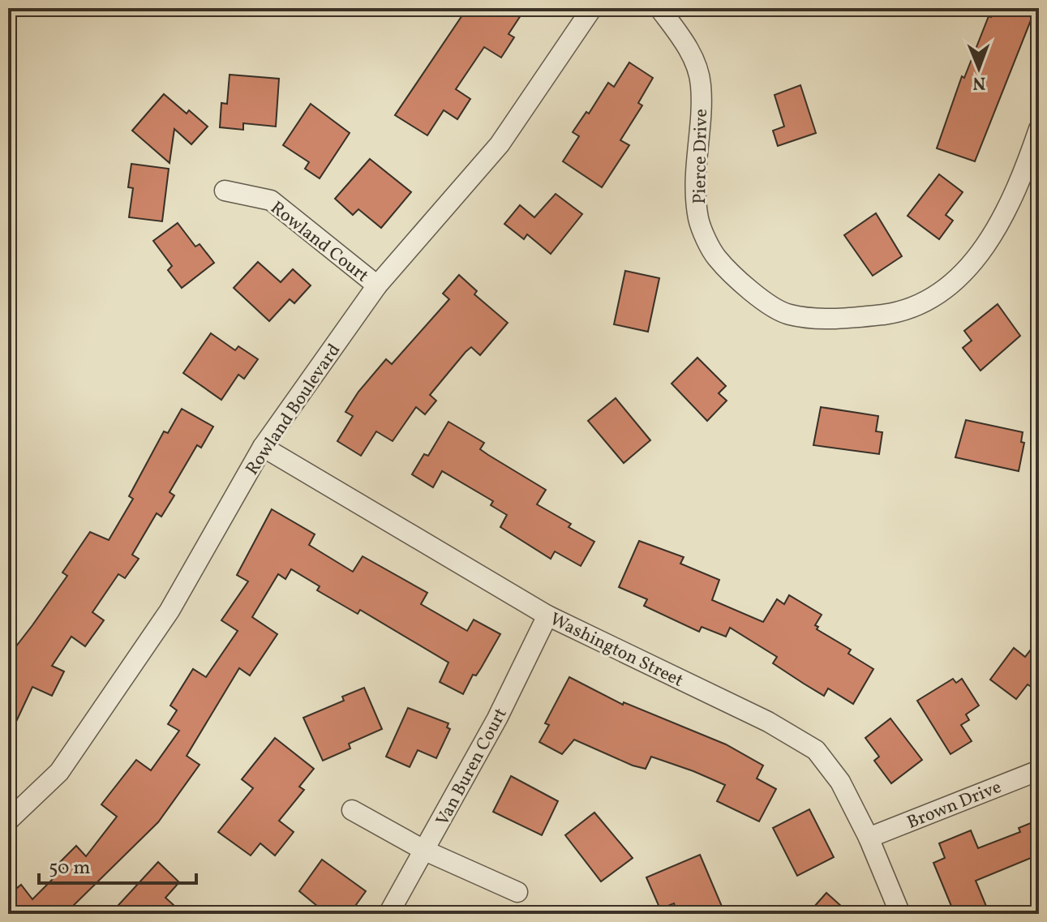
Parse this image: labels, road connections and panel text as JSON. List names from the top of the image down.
{
  "streets": {
    "street": [
      "Pierce Drive",
      "Rowland Court",
      "Rowland Boulevard",
      "Washington Street",
      "Van Buren Court",
      "Brown Drive"
    ]
  },
  "crossings": [
    ["Rowland Court", "Rowland Boulevard"],
    ["Rowland Boulevard", "Washington Street"],
    ["Washington Street", "Van Buren Court"],
    ["Washington Street", "Brown Drive"]
  ],
  "scale_bar": "50 m",
  "north": "bottom"
}
